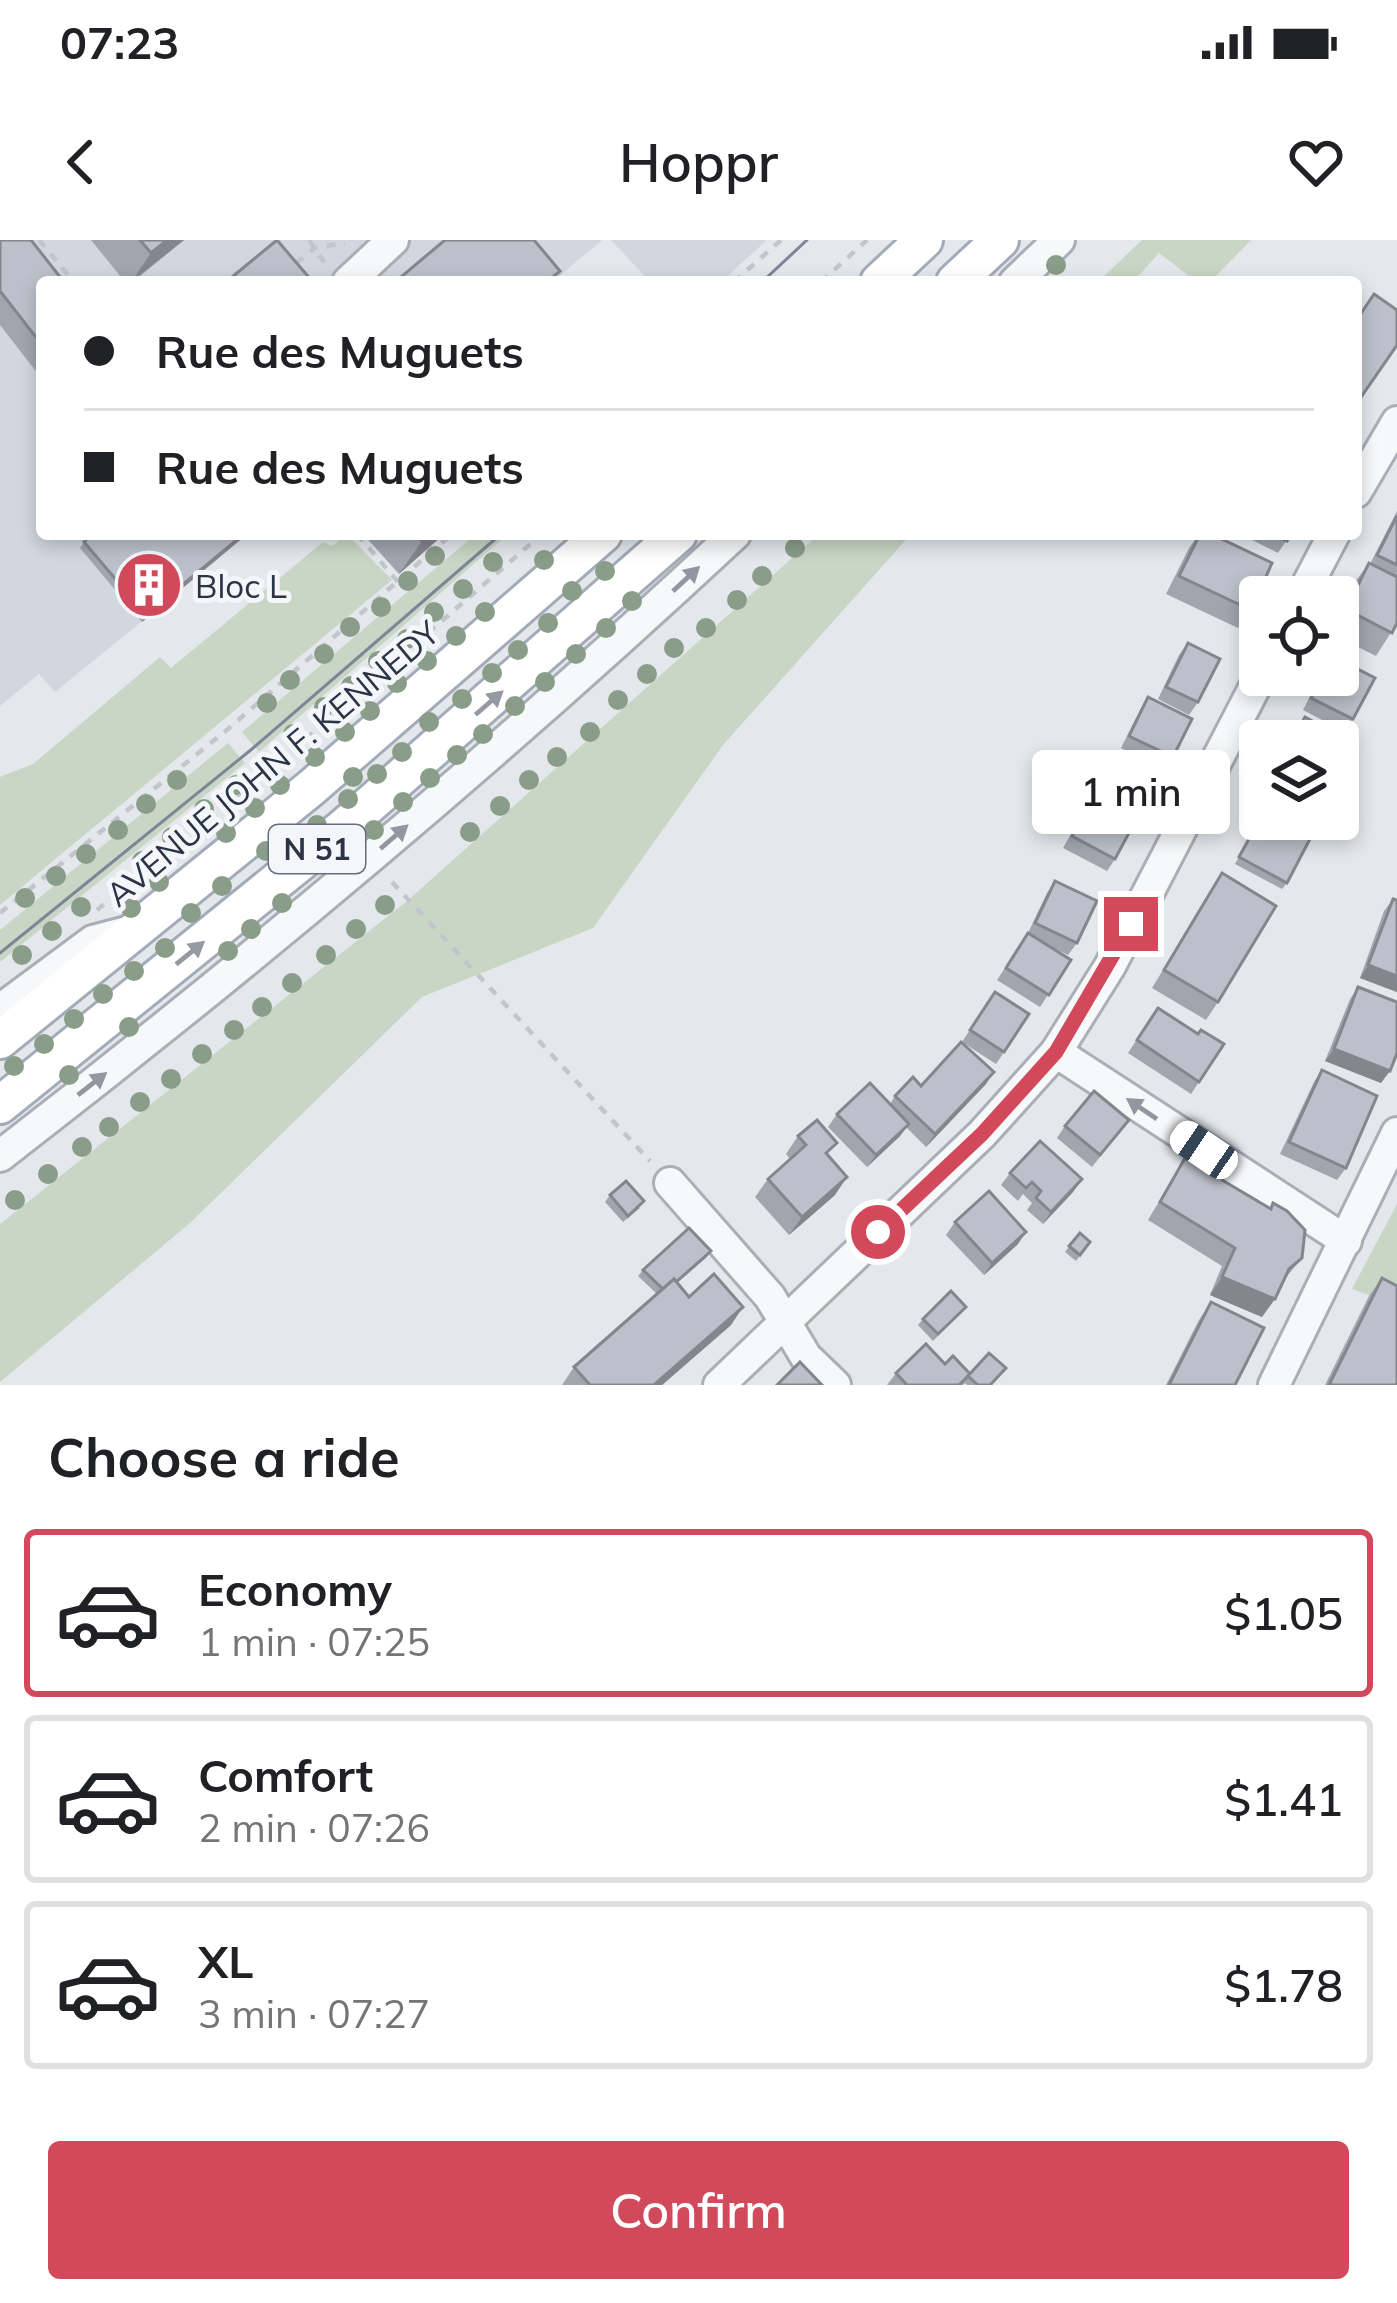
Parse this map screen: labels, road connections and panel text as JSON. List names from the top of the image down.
{
  "streets": {
    "main road": ["AVENUE JOHN F. KENNEDY", "N 51"]
  },
  "places": {
    "building": ["Bloc L"]
  },
  "page": {
    "status": "07:23",
    "header": "Hoppr",
    "banner": ["Rue des Muguets", "Rue des Muguets"],
    "bubble": "1 min",
    "heading": "Choose a ride",
    "list": [
      {
        "name": "Economy",
        "note": "1 min · 07:25",
        "value": "$1.05"
      },
      {
        "name": "Comfort",
        "note": "2 min · 07:26",
        "value": "$1.41"
      },
      {
        "name": "XL",
        "note": "3 min · 07:27",
        "value": "$1.78"
      }
    ],
    "buttons": "Confirm"
  }
}
